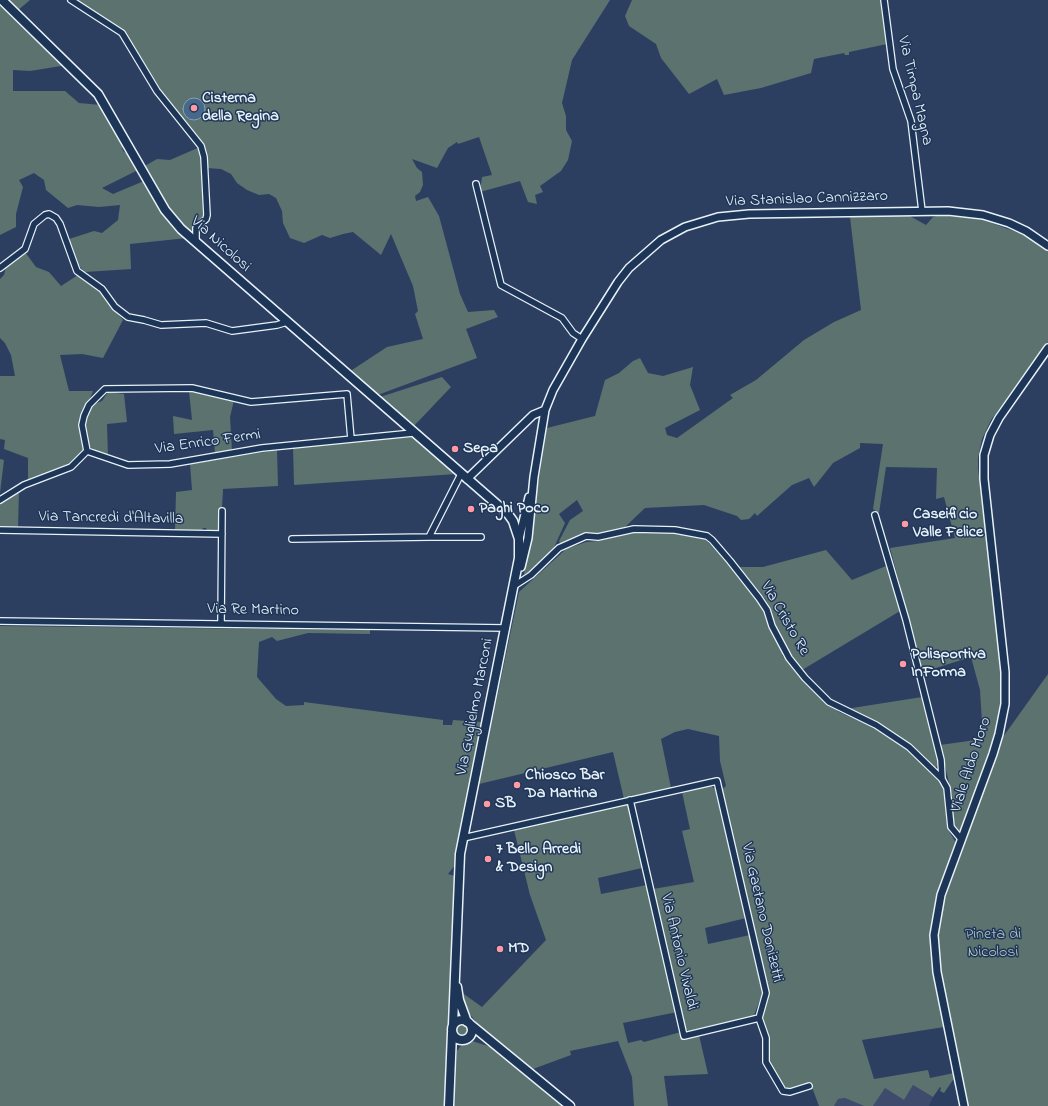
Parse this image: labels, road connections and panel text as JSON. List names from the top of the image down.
{
  "streets": {
    "main road": ["Via Nicolosi", "Via Guglielmo Marconi"],
    "street": [
      "Via Timpa Magna",
      "Via Stanislao Cannizzaro",
      "Via Enrico Fermi",
      "Via Tancredi d'Altavilla",
      "Via Re Martino",
      "Via Cristo Re",
      "Viale Aldo Moro",
      "Via Gaetano Donizetti",
      "Via Antonio Vivaldi"
    ]
  },
  "crossings": [
    ["Via Timpa Magna", "Via Stanislao Cannizzaro"],
    ["Via Nicolosi", "Via Enrico Fermi"],
    ["Via Nicolosi", "Via Guglielmo Marconi"],
    ["Via Re Martino", "Via Guglielmo Marconi"],
    ["Via Cristo Re", "Via Guglielmo Marconi"],
    ["Via Cristo Re", "Viale Aldo Moro"],
    ["Via Gaetano Donizetti", "Via Antonio Vivaldi"]
  ],
  "parks": ["Pineta di Nicolosi"],
  "places": [
    "Cisterna della Regina",
    "Sepa",
    "Paghi Poco",
    "Caseificio Valle Felice",
    "Polisportiva InForma",
    "Chiosco Bar Da Martina",
    "SB",
    "7 Bello Arredi & Design",
    "MD"
  ]
}
